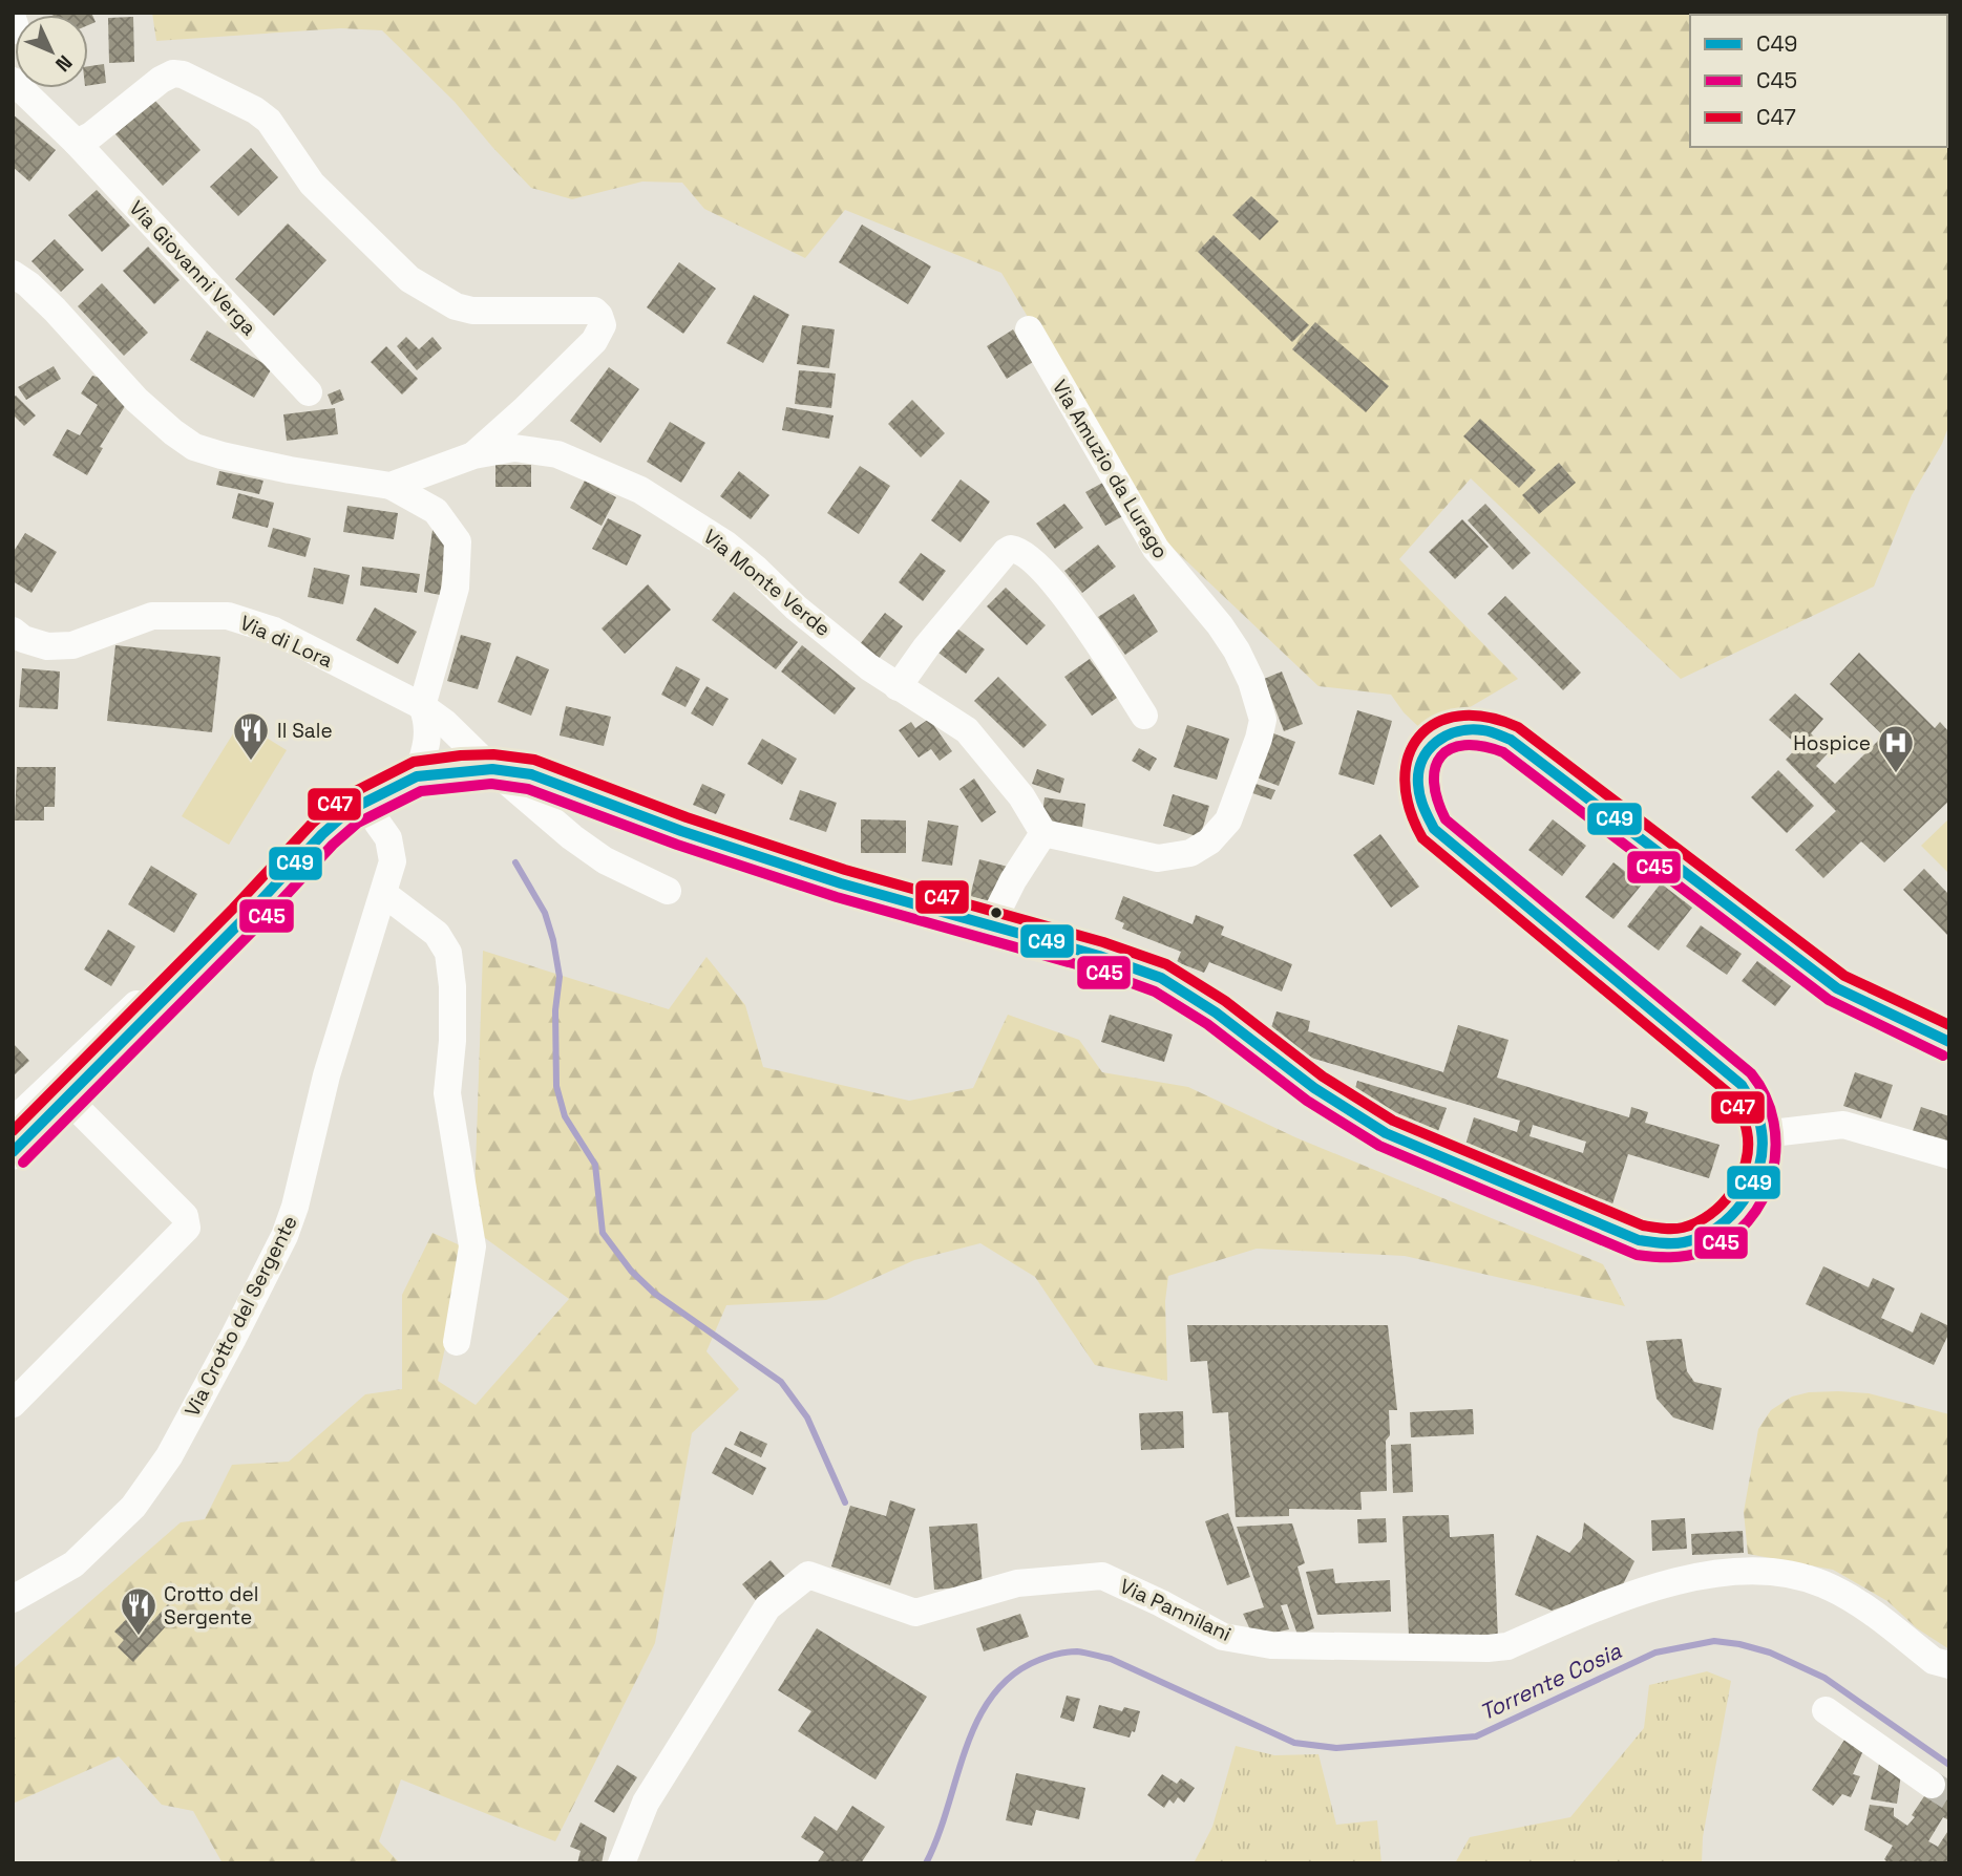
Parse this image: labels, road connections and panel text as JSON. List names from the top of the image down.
{
  "streets": {
    "street": [
      "Via Giovanni Verga",
      "Via Amuzio da Lurago",
      "Via Monte Verde",
      "Via di Lora",
      "Via Crotto del Sergente",
      "Via Pannilani"
    ]
  },
  "crossings": [
    ["Via Amuzio da Lurago", "Via Monte Verde"]
  ],
  "water": ["Torrente Cosia"],
  "places": {
    "restaurant": ["Il Sale", "Crotto del Sergente"],
    "hospital": ["Hospice"]
  },
  "lines": ["transit line C47", "transit line C49", "transit line C45"],
  "legend": ["C49", "C45", "C47"],
  "north": "bottom right"
}
